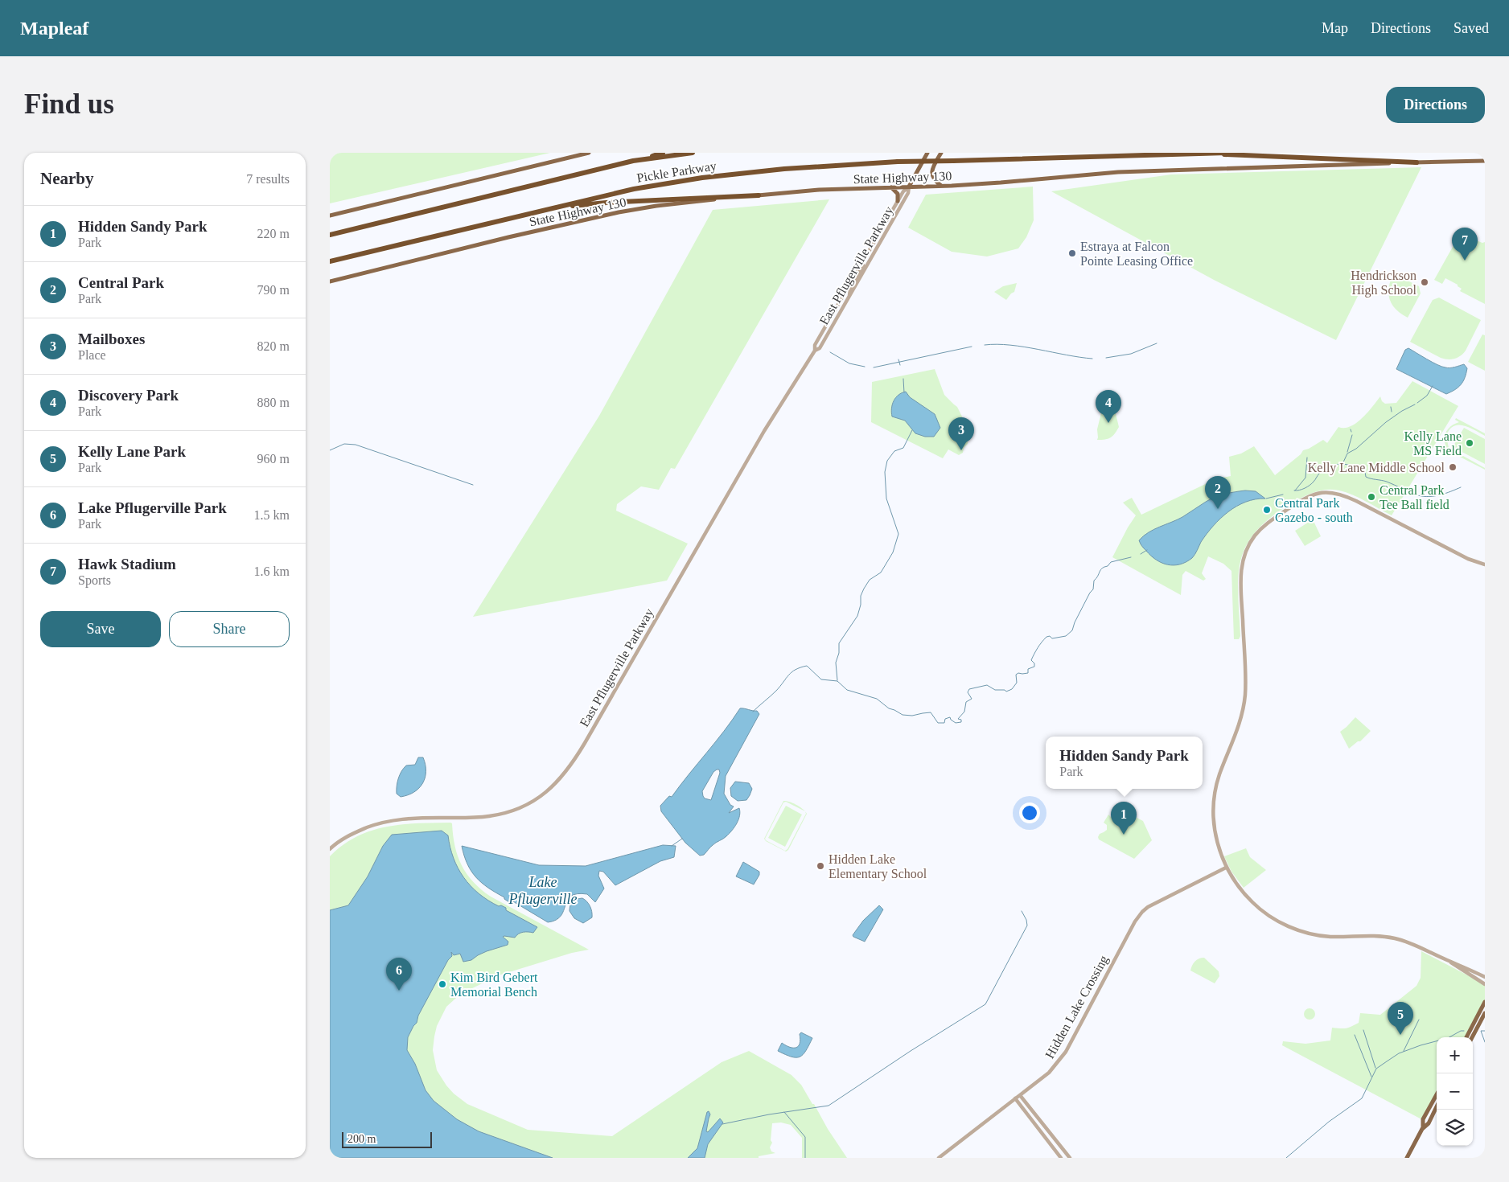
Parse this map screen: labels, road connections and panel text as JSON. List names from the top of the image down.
{
  "streets": {
    "highway": ["Pickle Parkway"],
    "main road": ["State Highway 130", "East Pflugerville Parkway"],
    "street": ["Hidden Lake Crossing"]
  },
  "crossings": [
    ["State Highway 130", "East Pflugerville Parkway"]
  ],
  "water": ["Lake Pflugerville"],
  "places": [
    "Estraya at Falcon Pointe Leasing Office",
    "Hendrickson High School",
    "Kelly Lane MS Field",
    "Kelly Lane Middle School",
    "Central Park Tee Ball field",
    "Central Park Gazebo - south",
    "Hidden Lake Elementary School",
    "Kim Bird Gebert Memorial Bench"
  ],
  "scale_bar": "200 m",
  "page": {
    "header": "Mapleaf",
    "nav": ["Map", "Directions", "Saved"],
    "buttons": [
      "Directions",
      ["Save", "Share"]
    ],
    "title": "Find us",
    "heading": ["Nearby", "7 results"],
    "list": [
      {
        "mark": "1",
        "name": "Hidden Sandy Park",
        "note": "Park",
        "value": "220 m"
      },
      {
        "mark": "2",
        "name": "Central Park",
        "note": "Park",
        "value": "790 m"
      },
      {
        "mark": "3",
        "name": "Mailboxes",
        "note": "Place",
        "value": "820 m"
      },
      {
        "mark": "4",
        "name": "Discovery Park",
        "note": "Park",
        "value": "880 m"
      },
      {
        "mark": "5",
        "name": "Kelly Lane Park",
        "note": "Park",
        "value": "960 m"
      },
      {
        "mark": "6",
        "name": "Lake Pflugerville Park",
        "note": "Park",
        "value": "1.5 km"
      },
      {
        "mark": "7",
        "name": "Hawk Stadium",
        "note": "Sports",
        "value": "1.6 km"
      }
    ],
    "pins": [
      "7",
      "4",
      "3",
      "2",
      "1",
      "6",
      "5"
    ],
    "popup": ["Hidden Sandy Park", "Park"],
    "map_buttons": ["+", "−"],
    "scale": "200 m"
  }
}
